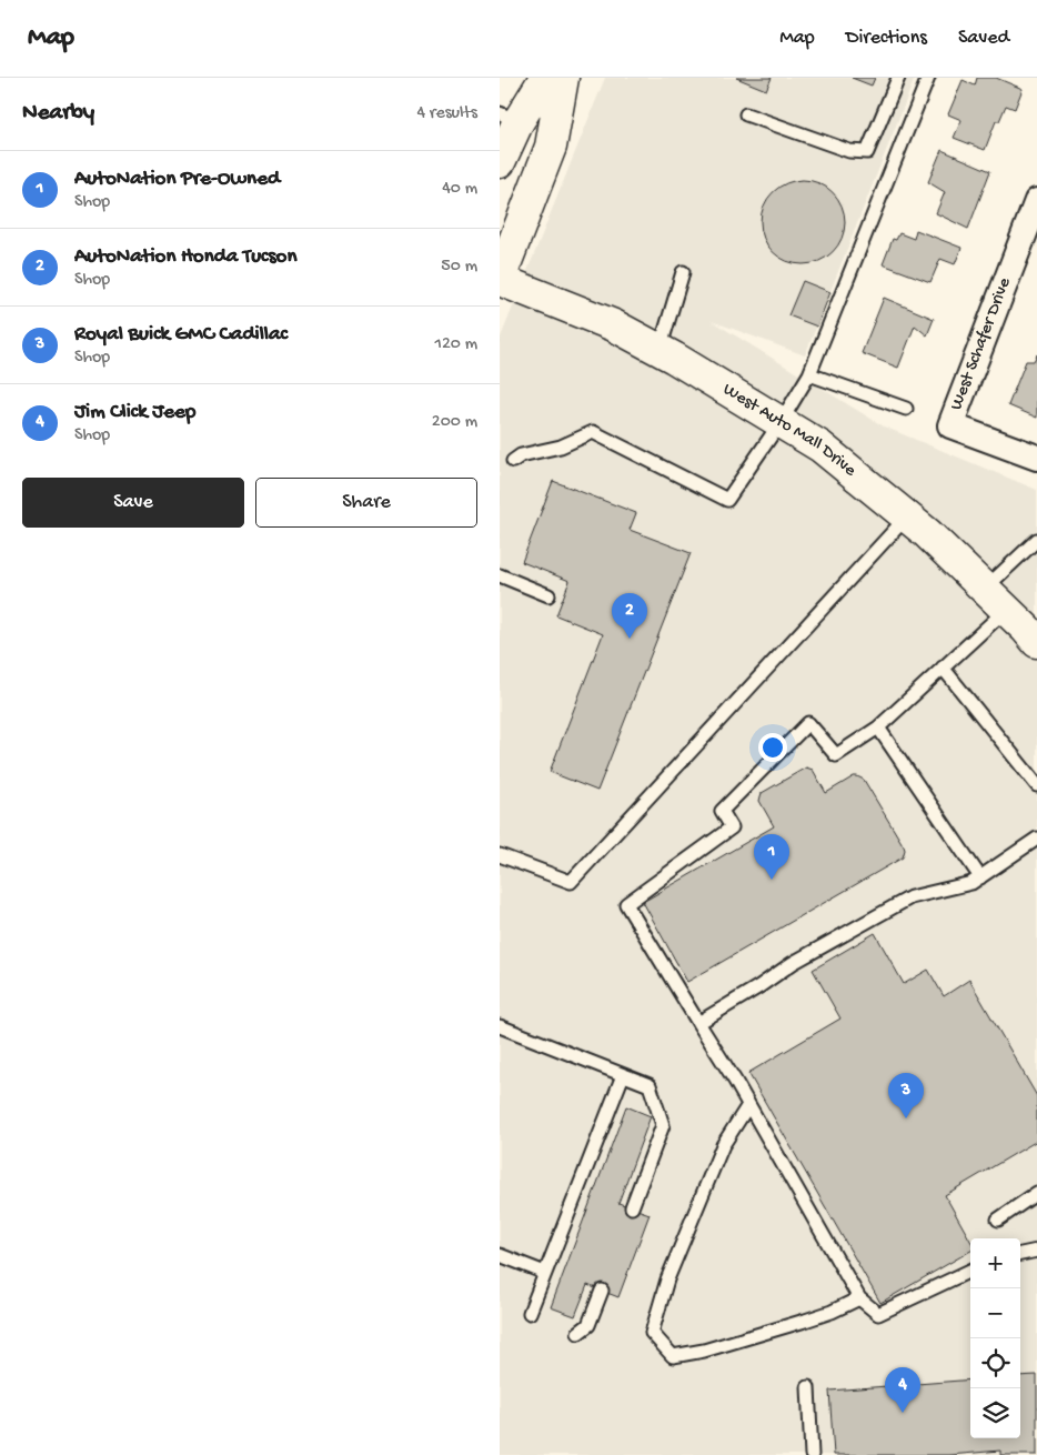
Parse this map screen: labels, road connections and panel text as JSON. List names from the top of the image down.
{
  "streets": {
    "street": ["West Schafer Drive", "West Auto Mall Drive"]
  },
  "page": {
    "header": "Map",
    "nav": ["Map", "Directions", "Saved"],
    "heading": ["Nearby", "4 results"],
    "list": [
      {
        "mark": "1",
        "name": "AutoNation Pre-Owned",
        "note": "Shop",
        "value": "40 m"
      },
      {
        "mark": "2",
        "name": "AutoNation Honda Tucson",
        "note": "Shop",
        "value": "50 m"
      },
      {
        "mark": "3",
        "name": "Royal Buick GMC Cadillac",
        "note": "Shop",
        "value": "120 m"
      },
      {
        "mark": "4",
        "name": "Jim Click Jeep",
        "note": "Shop",
        "value": "200 m"
      }
    ],
    "buttons": ["Save", "Share"],
    "pins": [
      "2",
      "1",
      "3",
      "4"
    ],
    "map_buttons": ["+", "−"]
  }
}
